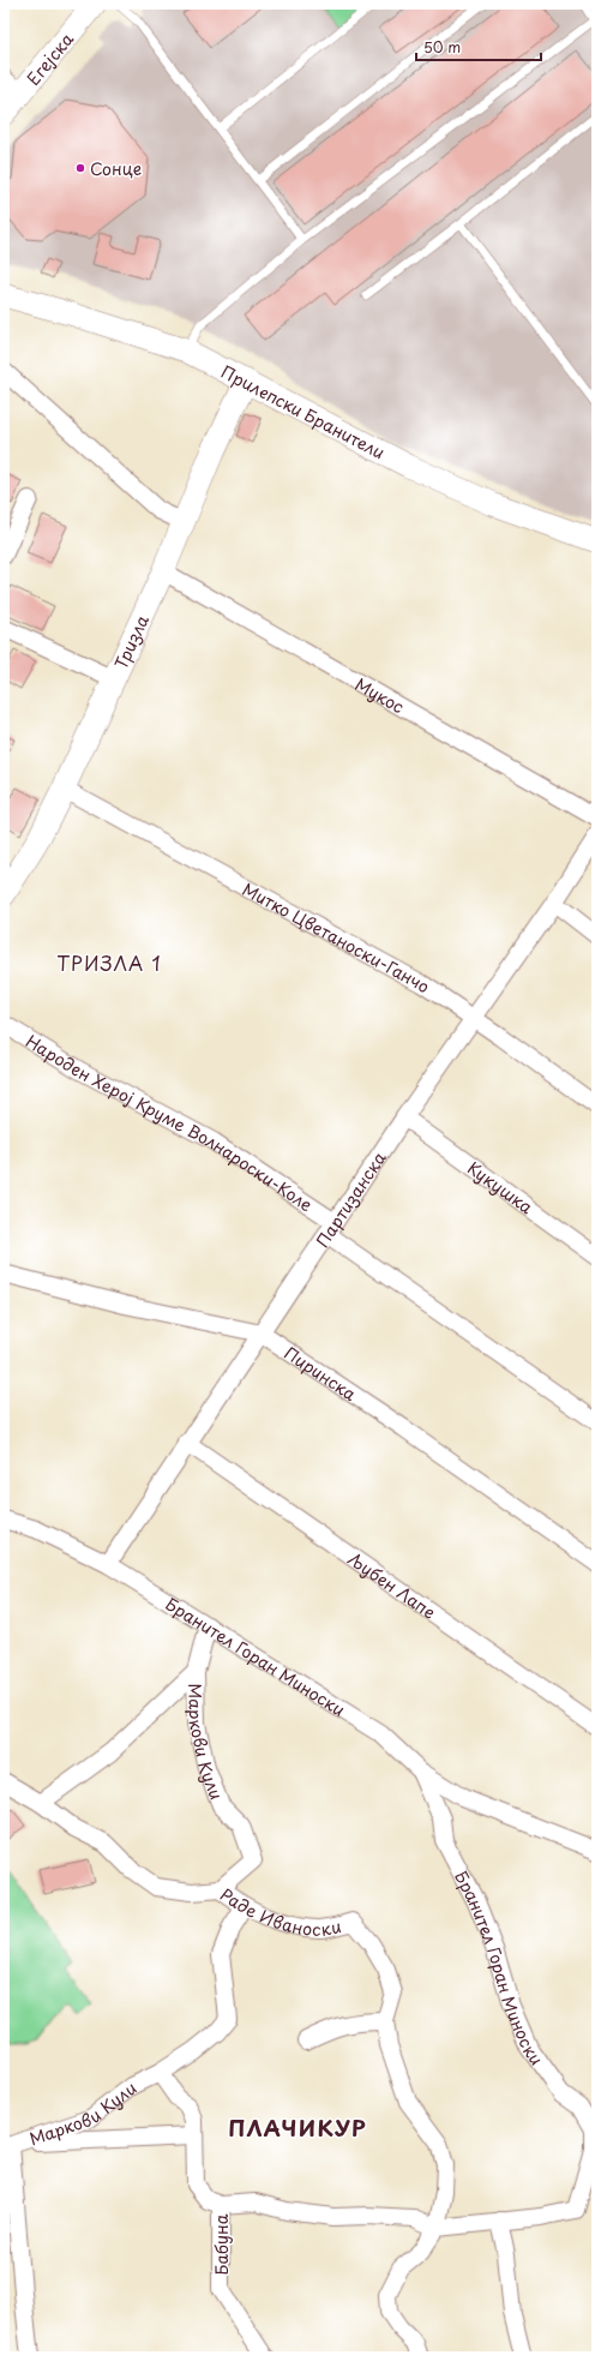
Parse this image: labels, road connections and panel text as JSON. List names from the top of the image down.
{
  "streets": {
    "street": [
      "Егејска",
      "Прилепски Бранители",
      "Тризла",
      "Мукос",
      "Митко Цветаноски-Ганчо",
      "Народен Херој Круме Волнароски-Коле",
      "Кукушка",
      "Партизанска",
      "Пиринска",
      "Љубен Лапе",
      "Бранител Горан Миноски",
      "Маркови Кули",
      "Раде Иваноски",
      "Бабуна"
    ]
  },
  "crossings": [
    ["Прилепски Бранители", "Тризла"],
    ["Тризла", "Мукос"],
    ["Тризла", "Митко Цветаноски-Ганчо"],
    ["Митко Цветаноски-Ганчо", "Партизанска"],
    ["Народен Херој Круме Волнароски-Коле", "Партизанска"],
    ["Кукушка", "Партизанска"],
    ["Партизанска", "Пиринска"],
    ["Партизанска", "Љубен Лапе"],
    ["Партизанска", "Бранител Горан Миноски"],
    ["Бранител Горан Миноски", "Маркови Кули"],
    ["Маркови Кули", "Раде Иваноски"]
  ],
  "districts": ["ТРИЗЛА 1", "ПЛАЧИКУР"],
  "places": ["Сонце"],
  "scale_bar": "50 m"
}
